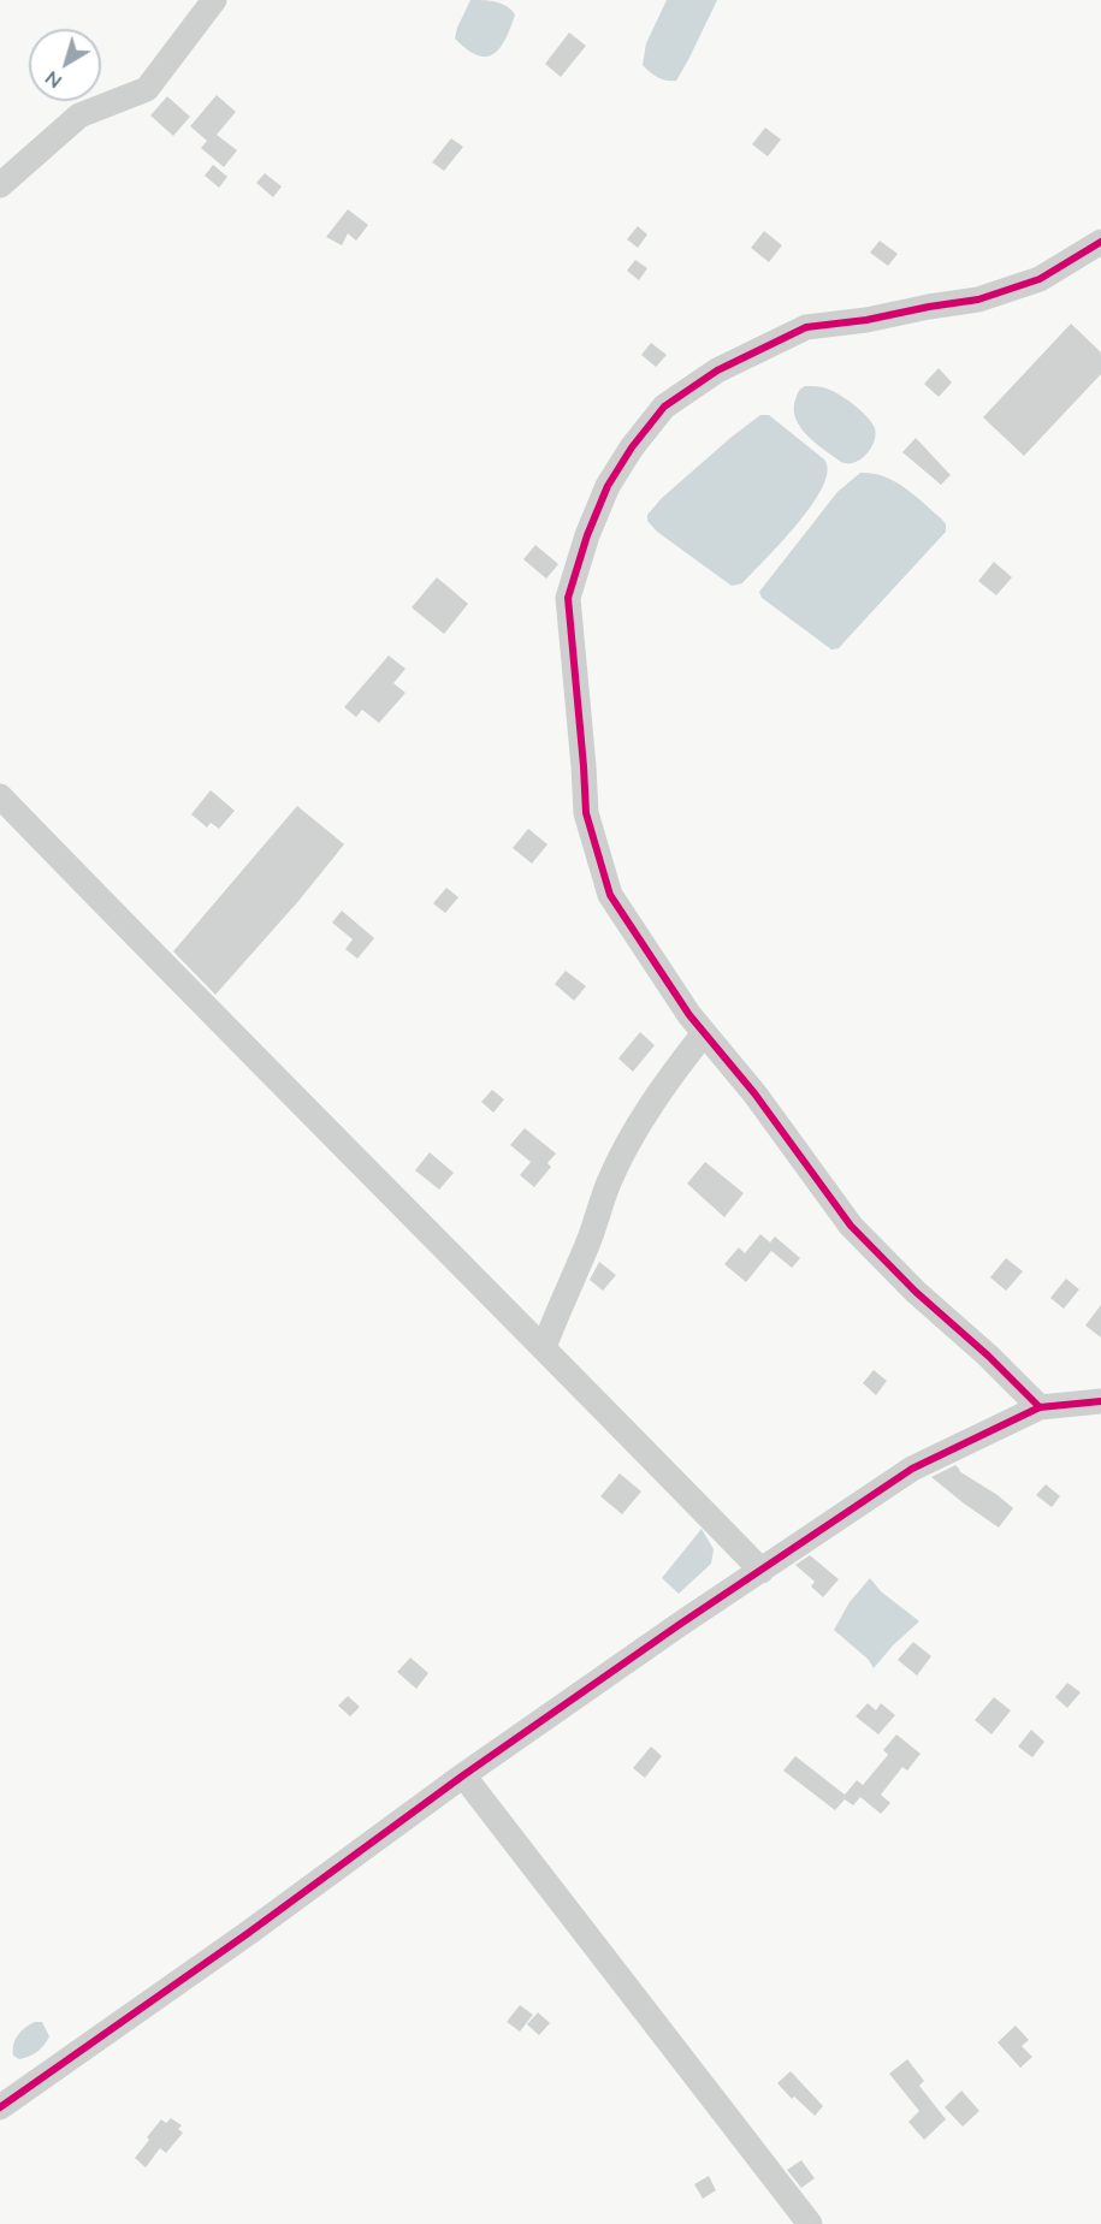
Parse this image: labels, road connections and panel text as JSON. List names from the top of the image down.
{
  "north": "bottom left"
}
